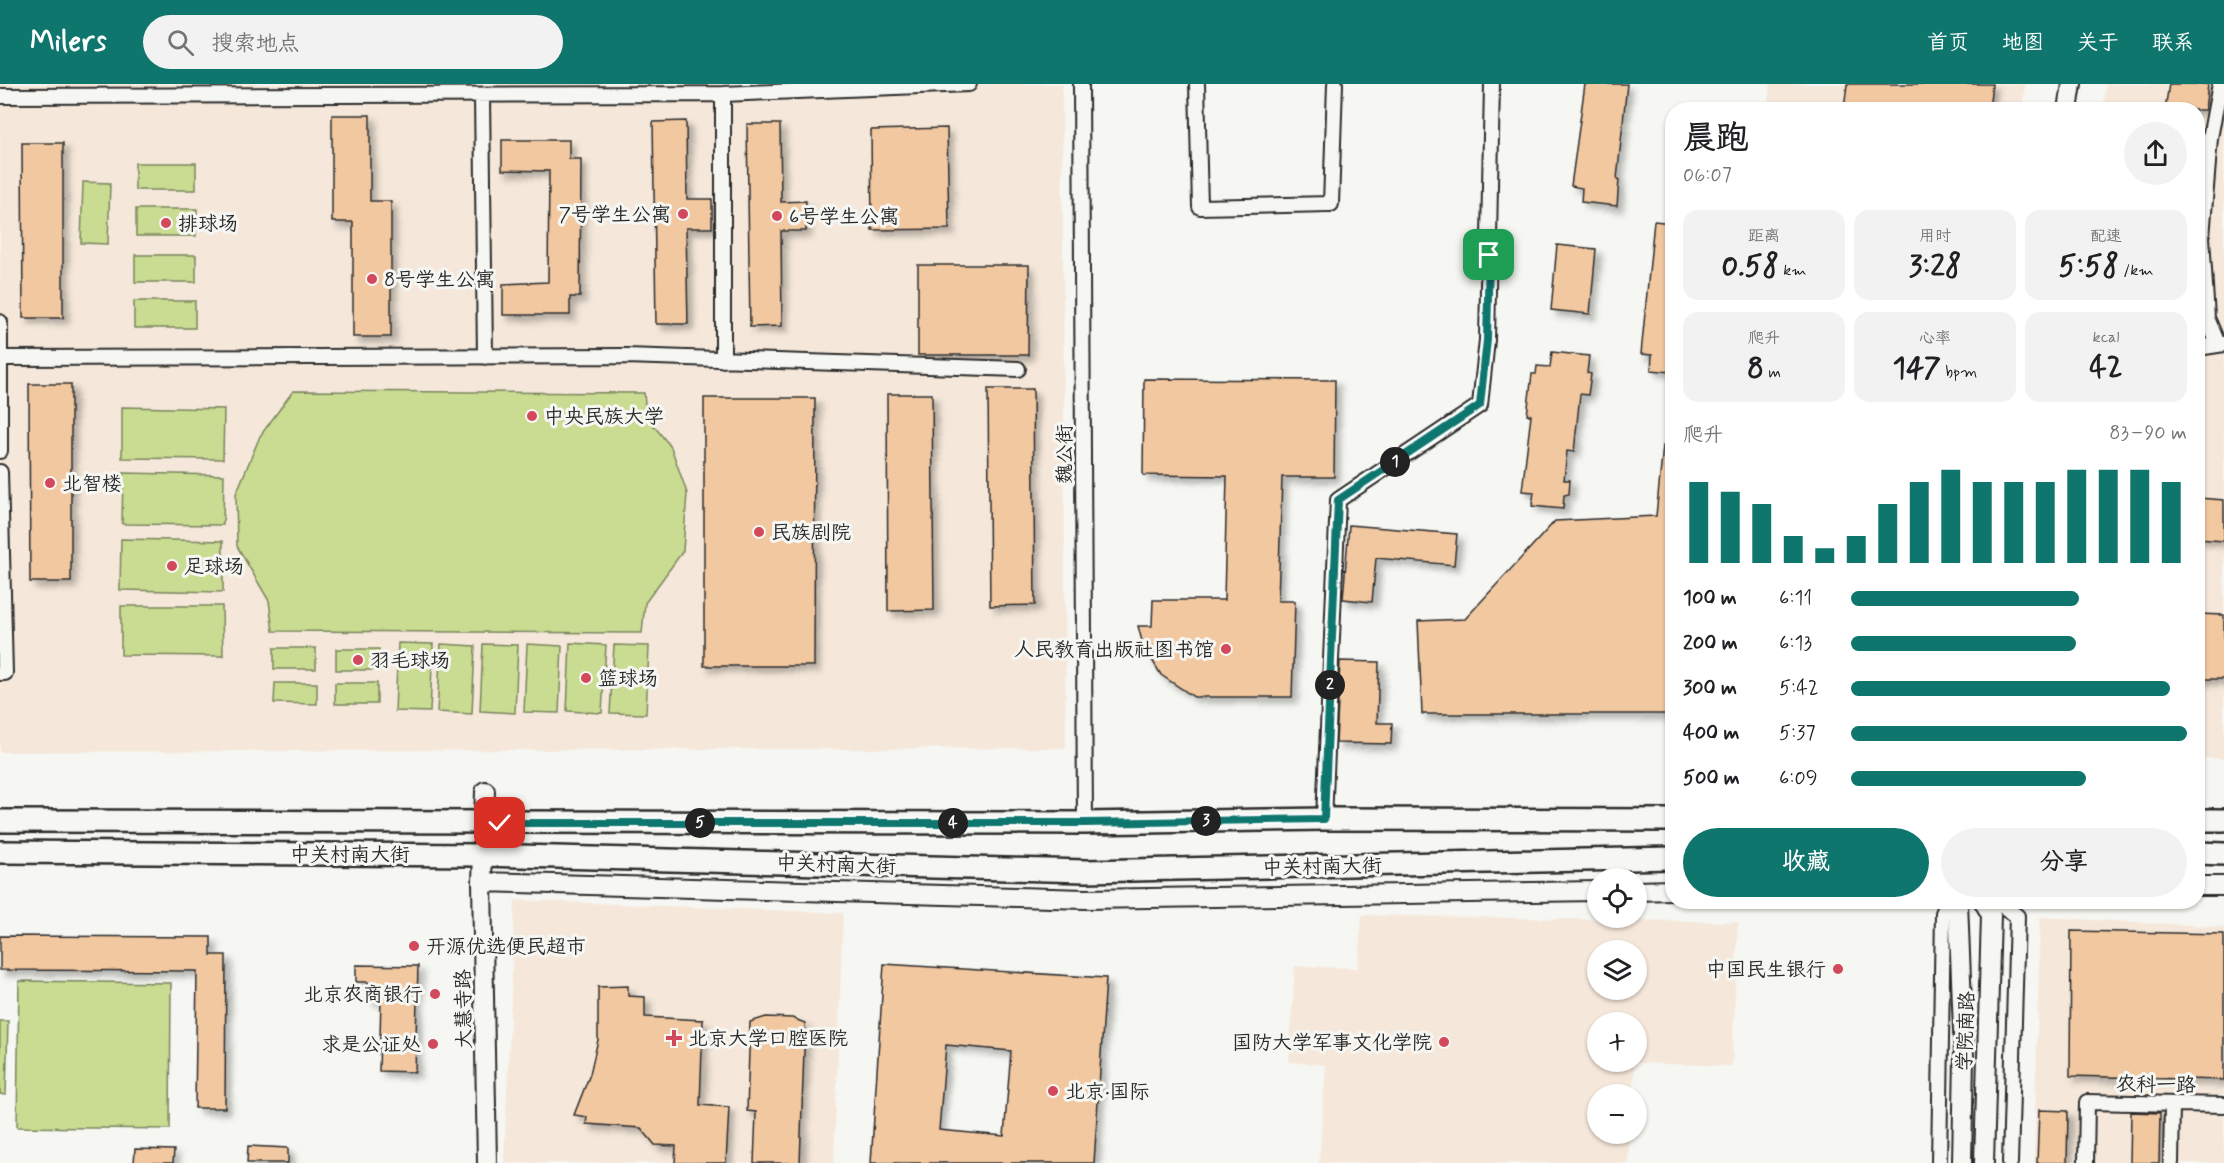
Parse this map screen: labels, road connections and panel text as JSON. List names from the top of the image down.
{
  "streets": {
    "main road": ["中关村南大街"],
    "street": [
      "魏公街",
      "大慧寺路",
      "学院南路",
      "农科一路"
    ]
  },
  "crossings": [
    ["魏公街", "中关村南大街"],
    ["中关村南大街", "大慧寺路"]
  ],
  "places": {
    "other": [
      "7号学生公寓",
      "6号学生公寓",
      "排球场",
      "8号学生公寓",
      "中央民族大学",
      "北智楼",
      "民族剧院",
      "足球场",
      "人民教育出版社图书馆",
      "羽毛球场",
      "篮球场",
      "开源优选便民超市",
      "中国民生银行",
      "北京农商银行",
      "国防大学军事文化学院",
      "求是公证处",
      "北京·国际"
    ],
    "health": ["北京大学口腔医院"]
  },
  "page": {
    "header": "Milers",
    "search": "搜索地点",
    "nav": [
      "首页",
      "地图",
      "关于",
      "联系"
    ],
    "heading": ["晨跑", "06:07"],
    "stats": [
      ["距离", "0.58 km"],
      ["用时", "3:28"],
      ["配速", "5:58 /km"],
      ["爬升", "8 m"],
      ["心率", "147 bpm"],
      ["kcal", "42"]
    ],
    "chart": ["爬升", "83–90 m"],
    "pins": [
      "1",
      "2",
      "3",
      "4",
      "5"
    ],
    "list": [
      {
        "name": "100 m",
        "note": "6:11"
      },
      {
        "name": "200 m",
        "note": "6:13"
      },
      {
        "name": "300 m",
        "note": "5:42"
      },
      {
        "name": "400 m",
        "note": "5:37"
      },
      {
        "name": "500 m",
        "note": "6:09"
      }
    ],
    "buttons": ["收藏", "分享"],
    "map_buttons": ["+", "−"]
  }
}
